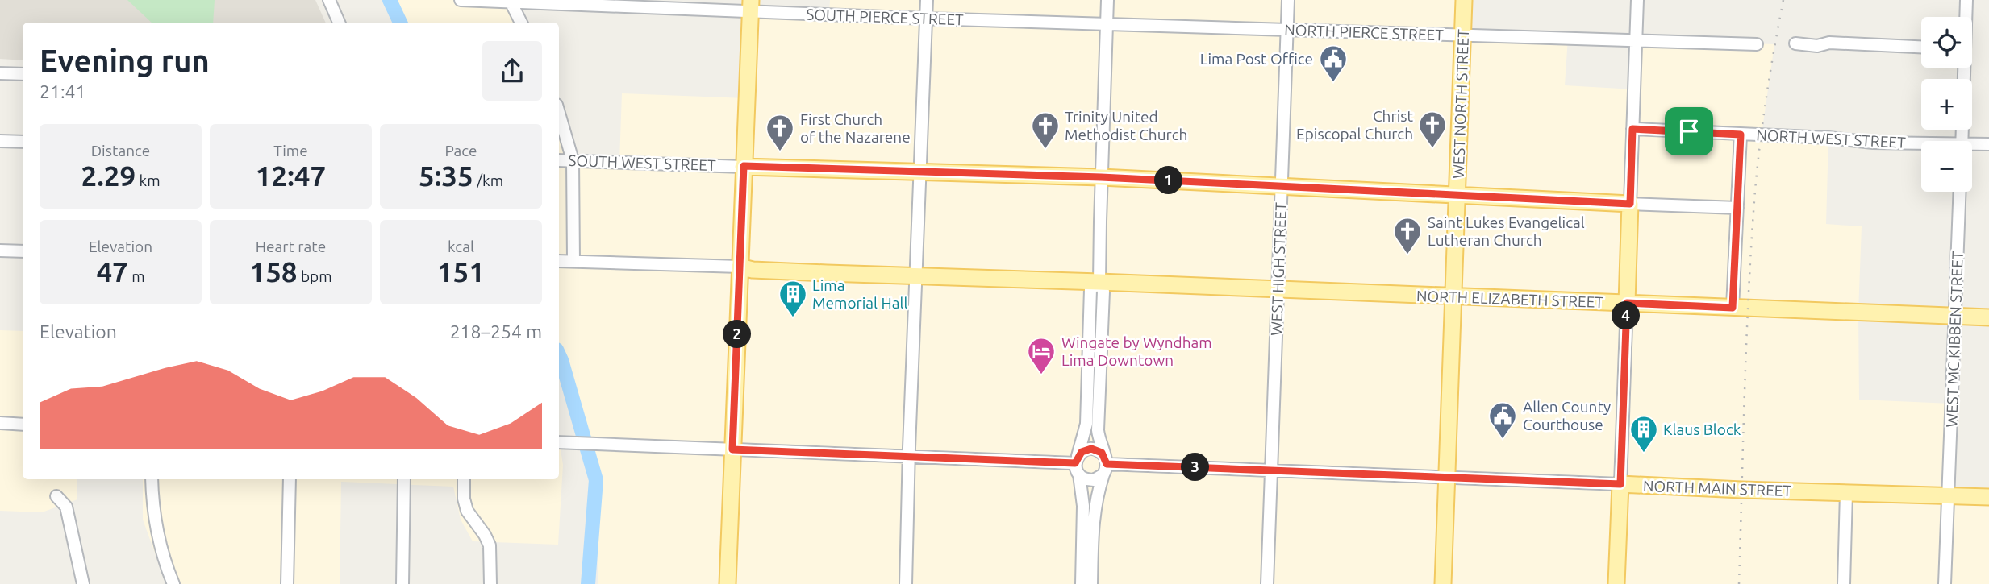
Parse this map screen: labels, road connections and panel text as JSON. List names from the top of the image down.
{
  "streets": {
    "main road": [
      "WEST NORTH STREET",
      "SOUTH WEST STREET",
      "NORTH ELIZABETH STREET",
      "NORTH MAIN STREET"
    ],
    "street": [
      "SOUTH PIERCE STREET",
      "NORTH PIERCE STREET",
      "NORTH WEST STREET",
      "WEST HIGH STREET",
      "WEST MC KIBBEN STREET"
    ]
  },
  "crossings": [
    ["SOUTH PIERCE STREET", "NORTH PIERCE STREET"],
    ["NORTH PIERCE STREET", "WEST NORTH STREET"],
    ["NORTH PIERCE STREET", "WEST HIGH STREET"],
    ["WEST NORTH STREET", "NORTH ELIZABETH STREET"],
    ["WEST NORTH STREET", "NORTH MAIN STREET"],
    ["WEST HIGH STREET", "NORTH ELIZABETH STREET"],
    ["WEST HIGH STREET", "NORTH MAIN STREET"],
    ["NORTH ELIZABETH STREET", "WEST MC KIBBEN STREET"],
    ["WEST MC KIBBEN STREET", "NORTH MAIN STREET"]
  ],
  "places": {
    "public building": ["Lima Post Office", "Allen County Courthouse"],
    "church": [
      "Christ Episcopal Church",
      "Trinity United Methodist Church",
      "First Church of the Nazarene",
      "Saint Lukes Evangelical Lutheran Church"
    ],
    "building": ["Lima Memorial Hall", "Klaus Block"],
    "hotel": ["Wingate by Wyndham Lima Downtown"]
  },
  "page": {
    "map_buttons": ["+", "−"],
    "heading": ["Evening run", "21:41"],
    "stats": [
      ["Distance", "2.29 km"],
      ["Time", "12:47"],
      ["Pace", "5:35 /km"],
      ["Elevation", "47 m"],
      ["Heart rate", "158 bpm"],
      ["kcal", "151"]
    ],
    "pins": [
      "1",
      "4",
      "2",
      "3"
    ],
    "chart": ["Elevation", "218–254 m"]
  }
}
